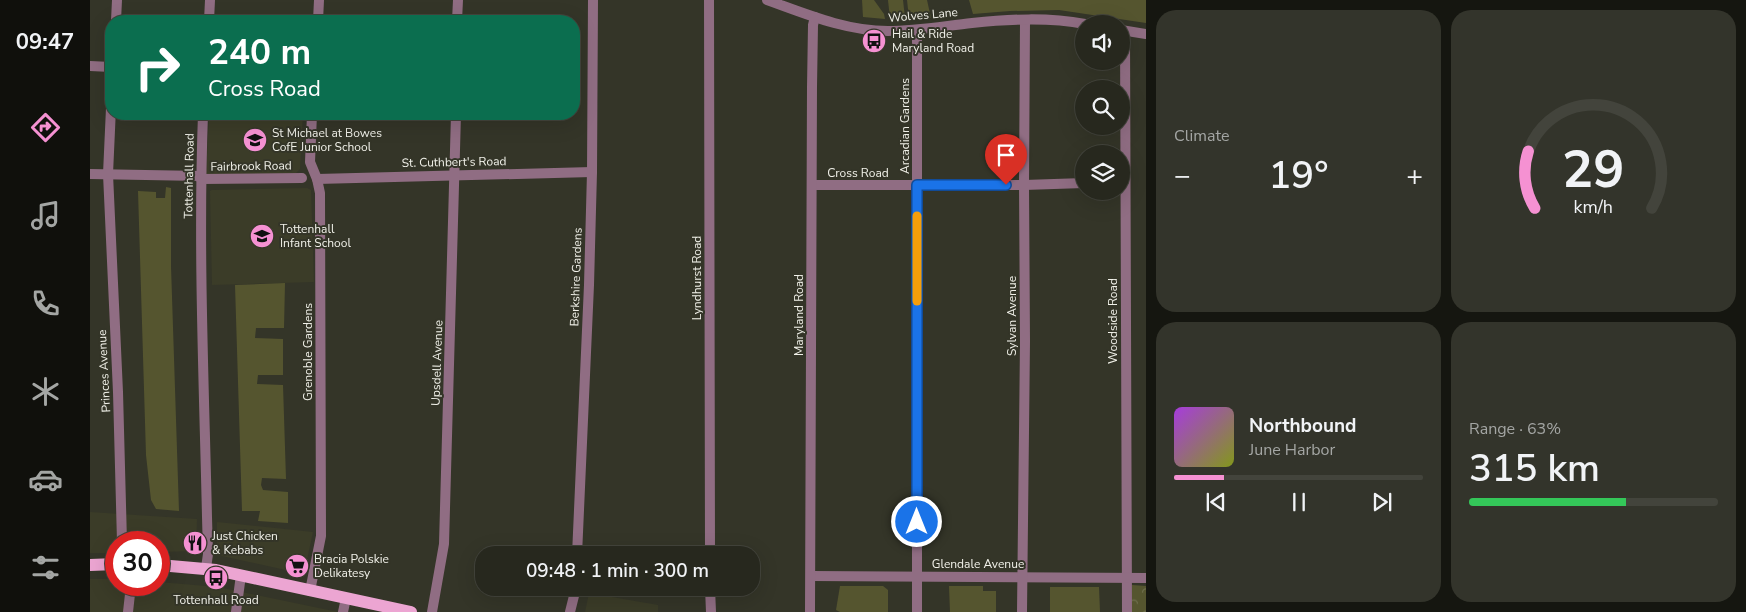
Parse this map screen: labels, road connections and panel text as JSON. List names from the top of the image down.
{
  "streets": {
    "street": [
      "Wolves Lane",
      "Arcadian Gardens",
      "St. Cuthbert's Road",
      "Fairbrook Road",
      "Cross Road",
      "Tottenhall Road",
      "Berkshire Gardens",
      "Lyndhurst Road",
      "Maryland Road",
      "Sylvan Avenue",
      "Woodside Road",
      "Grenoble Gardens",
      "Upsdell Avenue",
      "Princes Avenue",
      "Glendale Avenue"
    ]
  },
  "crossings": [
    ["Wolves Lane", "Arcadian Gardens"],
    ["Wolves Lane", "Maryland Road"],
    ["Wolves Lane", "Sylvan Avenue"],
    ["Arcadian Gardens", "Cross Road"],
    ["Arcadian Gardens", "Glendale Avenue"],
    ["St. Cuthbert's Road", "Berkshire Gardens"],
    ["St. Cuthbert's Road", "Grenoble Gardens"],
    ["St. Cuthbert's Road", "Upsdell Avenue"],
    ["Fairbrook Road", "Tottenhall Road"],
    ["Fairbrook Road", "Princes Avenue"],
    ["Cross Road", "Maryland Road"],
    ["Cross Road", "Sylvan Avenue"],
    ["Maryland Road", "Glendale Avenue"],
    ["Sylvan Avenue", "Glendale Avenue"],
    ["Woodside Road", "Glendale Avenue"]
  ],
  "places": {
    "bus stop": ["Hail & Ride Maryland Road", "Tottenhall Road"],
    "school or university": ["St Michael at Bowes CofE Junior School", "Tottenhall Infant School"],
    "restaurant": ["Just Chicken & Kebabs"],
    "supermarket": ["Bracia Polskie Delikatesy"]
  },
  "page": {
    "tabs": "09:47",
    "tile": [
      "Climate",
      ["Range · 63%", "315 km"]
    ],
    "turn": ["240 m", "Cross Road"],
    "heat": ["−", "19°", "+"],
    "song": ["Northbound", "June Harbor"],
    "limit": "30",
    "trip": "09:48 · 1 min · 300 m",
    "gauge": ["29", "km/h"]
  }
}
